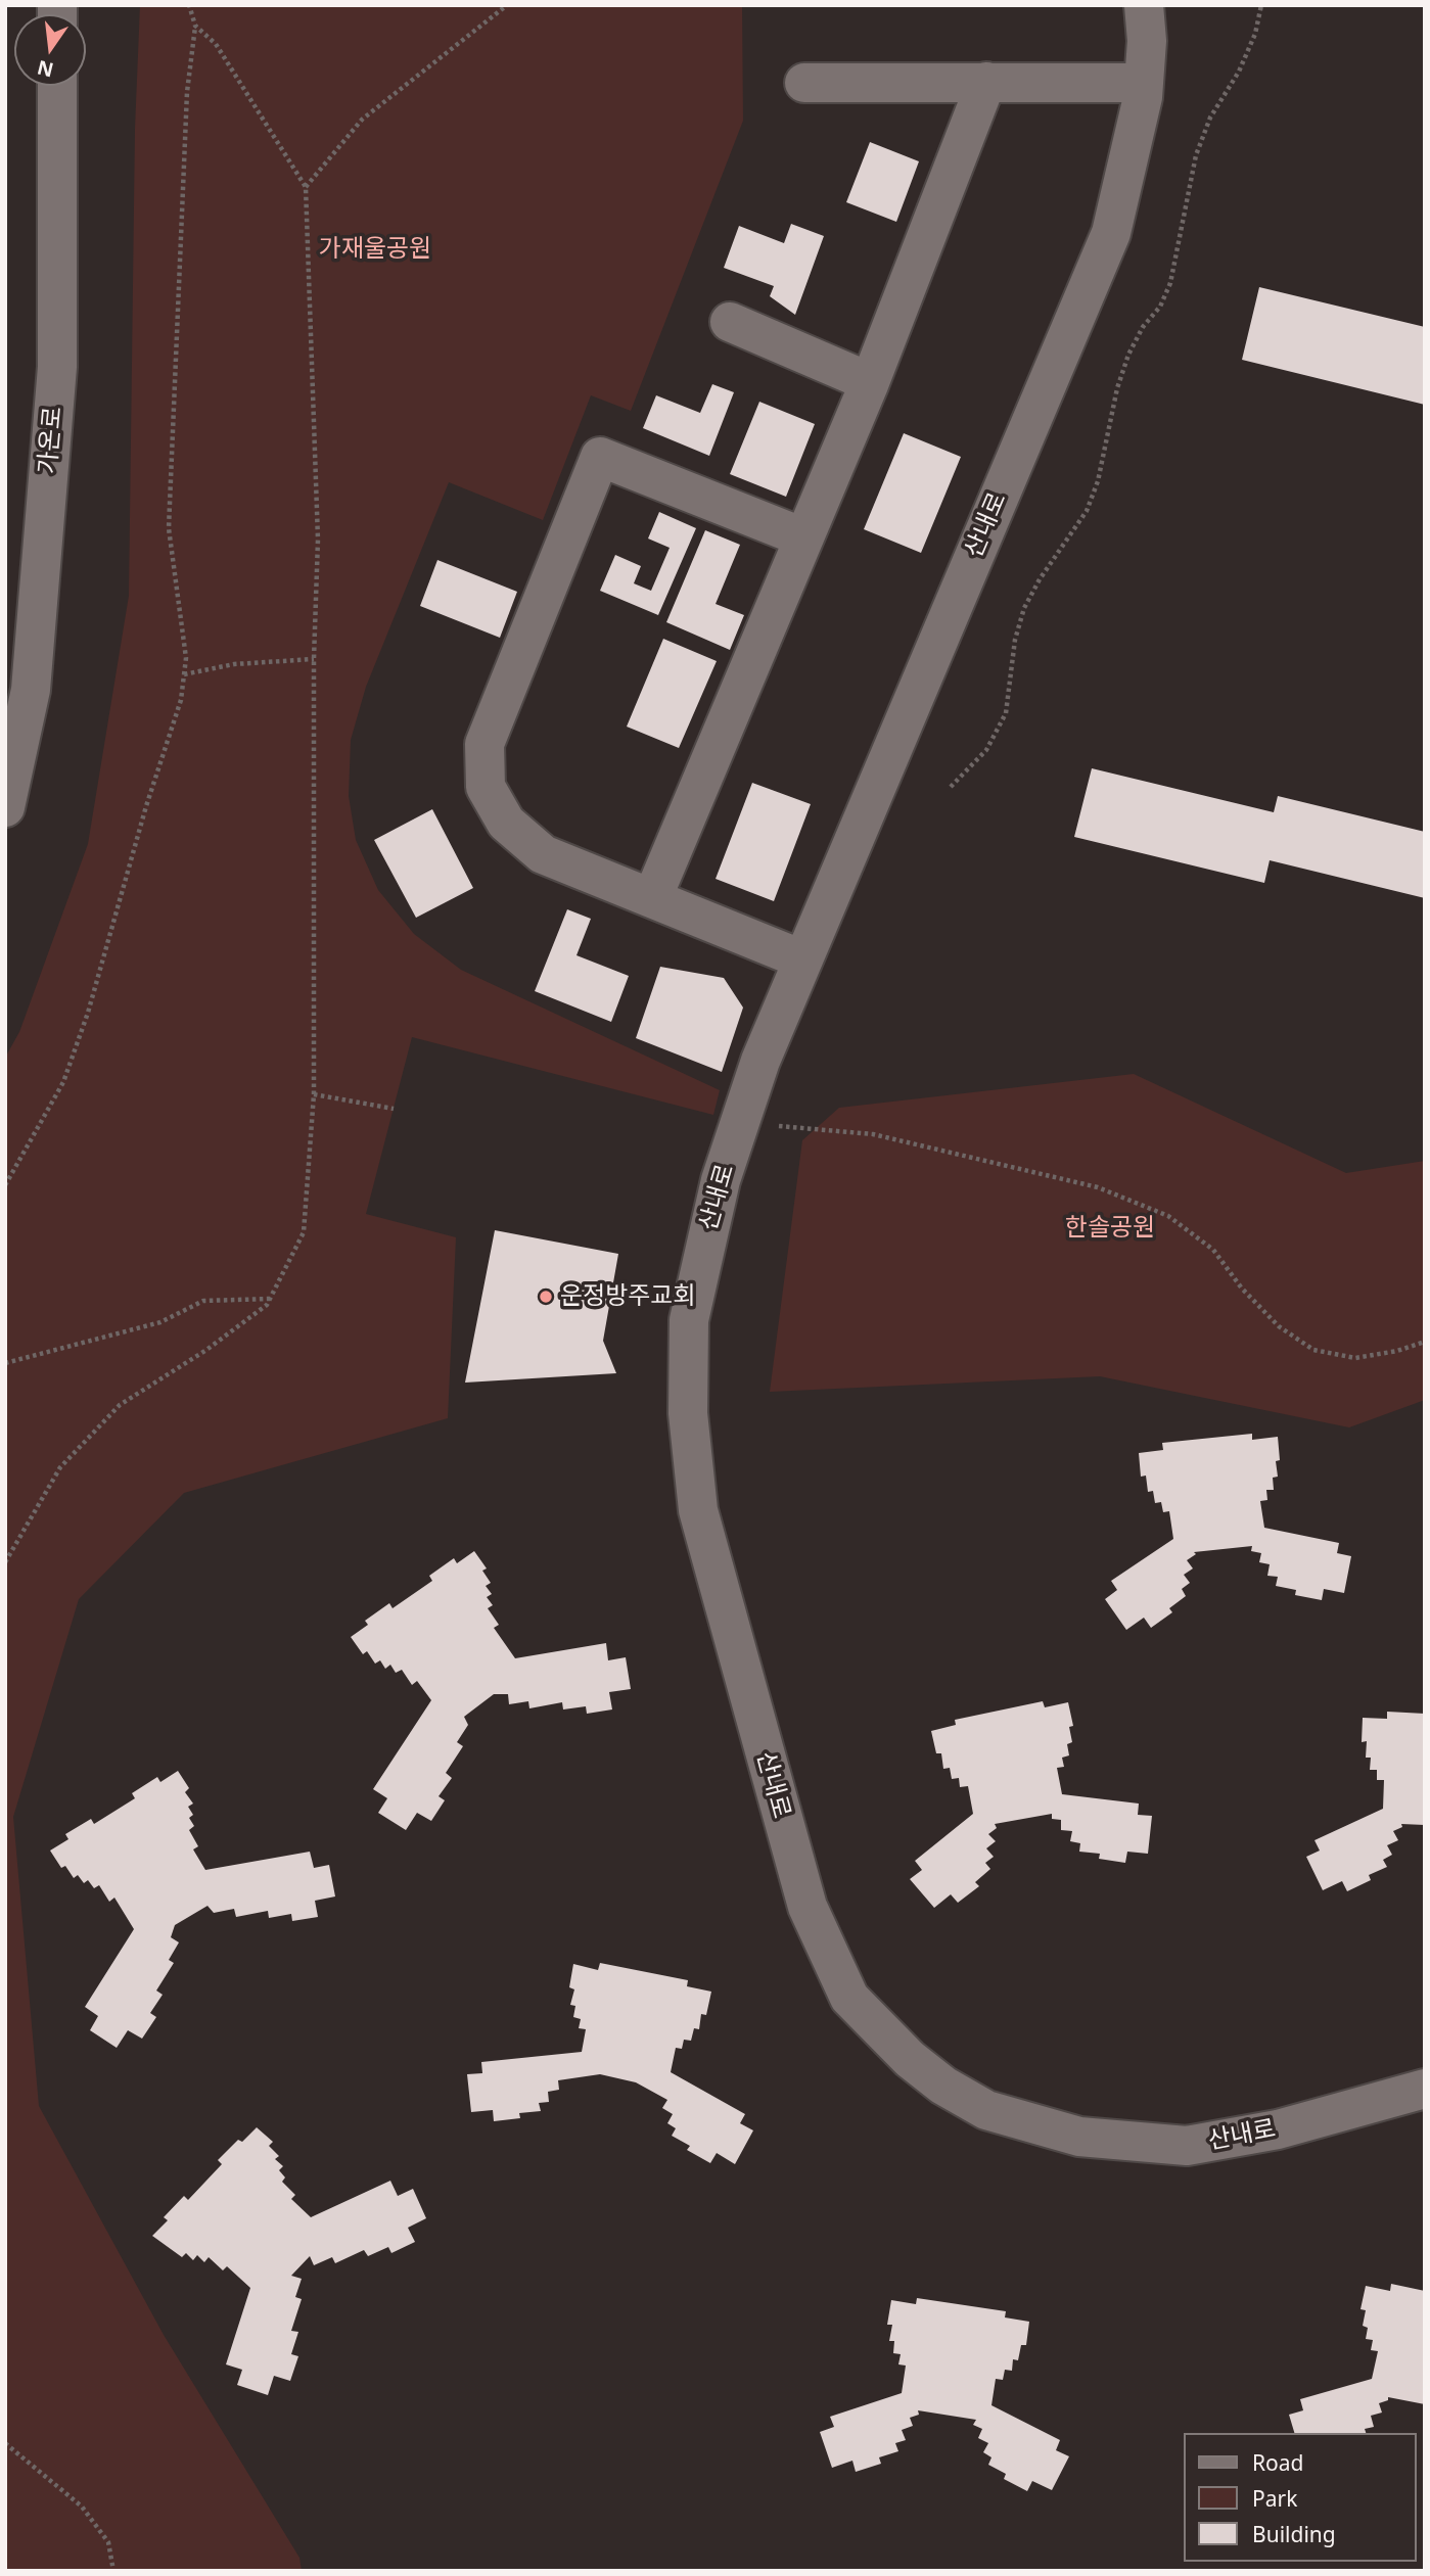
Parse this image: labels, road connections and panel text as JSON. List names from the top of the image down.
{
  "streets": {
    "street": ["가온로", "산내로"]
  },
  "parks": ["가재울공원", "한솔공원"],
  "places": ["운정방주교회"],
  "legend": ["Road", "Park", "Building"],
  "north": "bottom"
}
